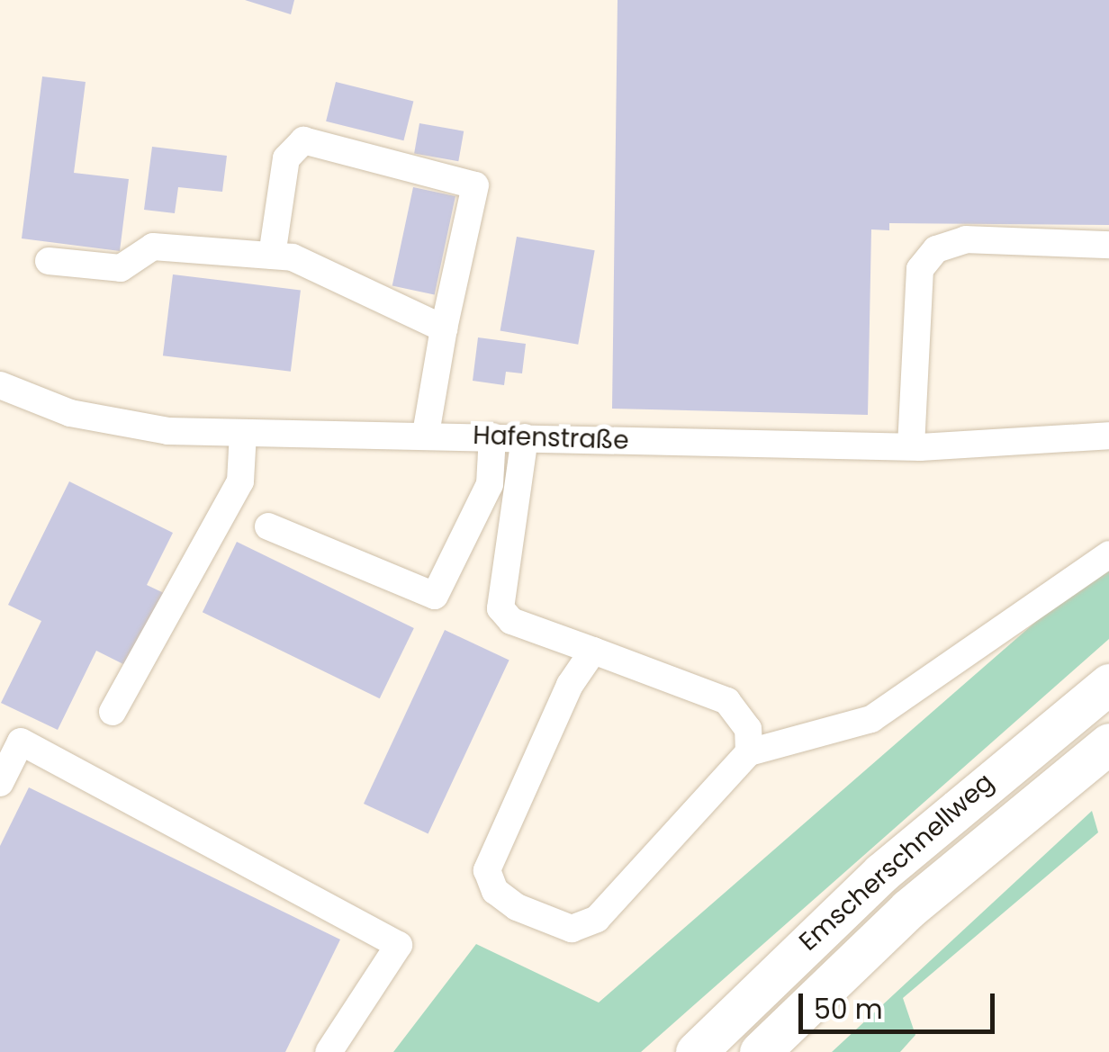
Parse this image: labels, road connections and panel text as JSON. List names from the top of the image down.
{
  "streets": {
    "highway": ["Emscherschnellweg"],
    "street": ["Hafenstraße"]
  },
  "scale_bar": "50 m"
}
